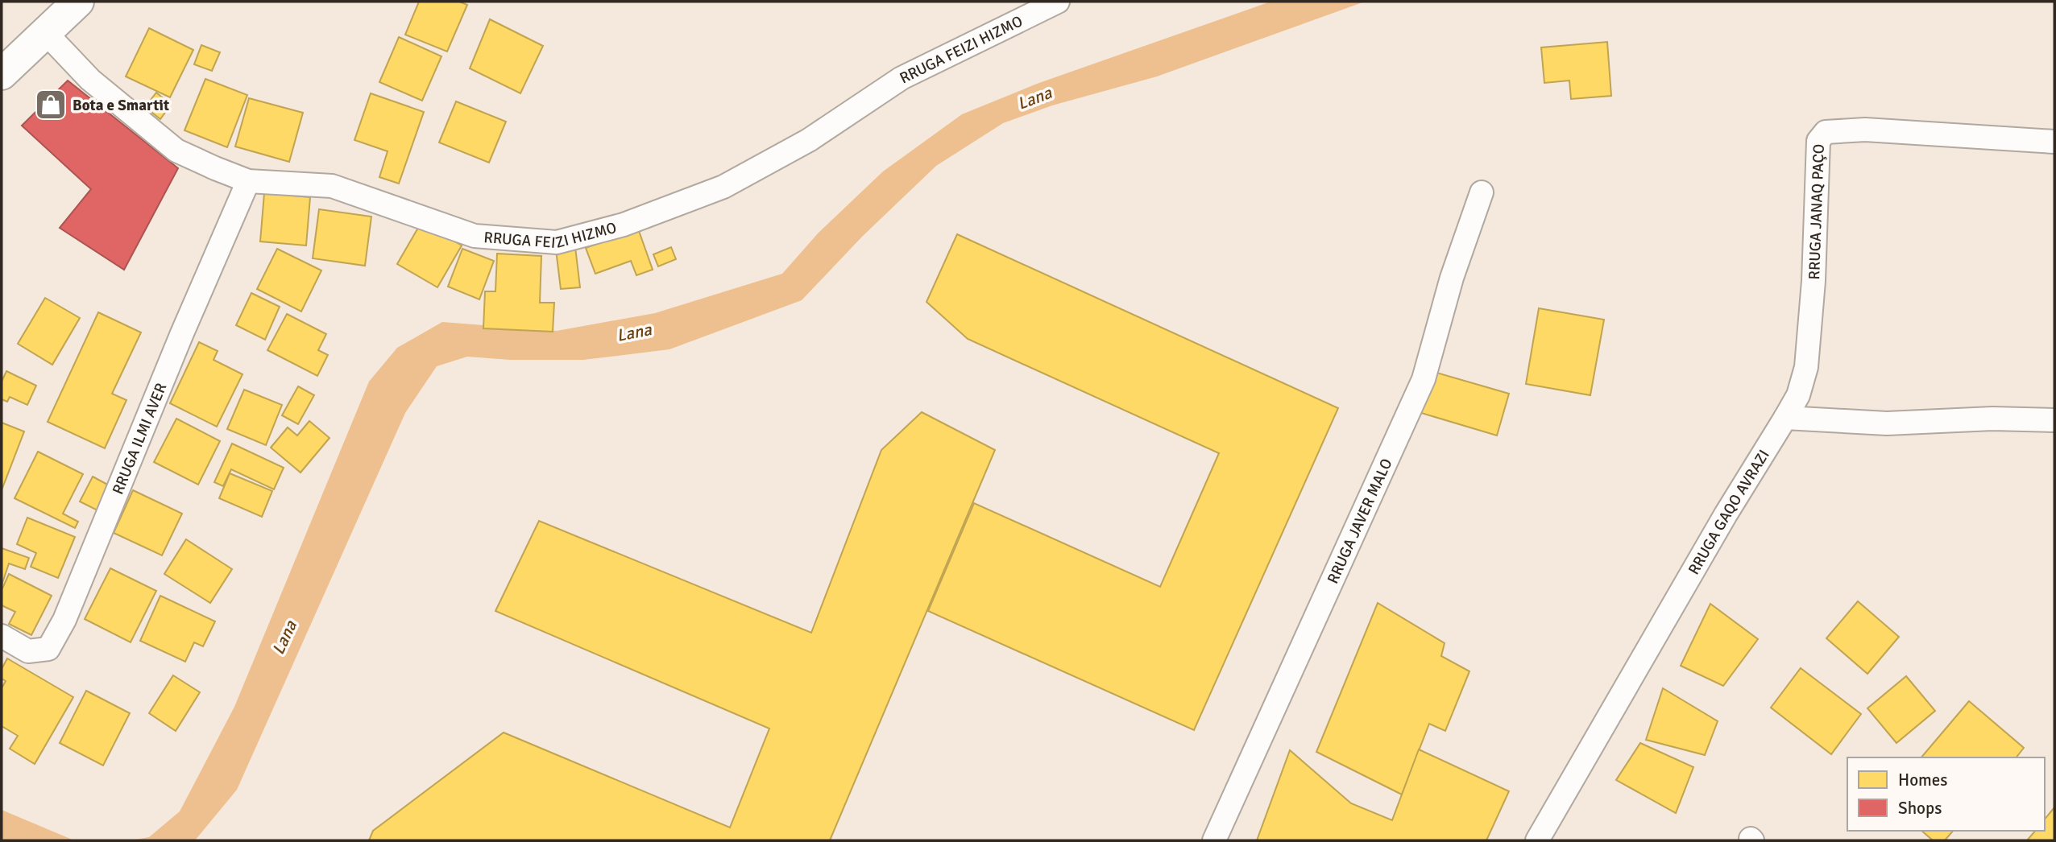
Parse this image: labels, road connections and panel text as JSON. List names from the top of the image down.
{
  "streets": {
    "street": [
      "RRUGA FEIZI HIZMO",
      "RRUGA JANAQ PAÇO",
      "RRUGA ILMI AVER",
      "RRUGA GAQO AVRAZI",
      "RRUGA JAVER MALO"
    ]
  },
  "crossings": [
    ["RRUGA FEIZI HIZMO", "RRUGA ILMI AVER"],
    ["RRUGA JANAQ PAÇO", "RRUGA GAQO AVRAZI"]
  ],
  "water": ["Lana"],
  "places": {
    "shop": ["Bota e Smartit"]
  },
  "legend": ["Homes", "Shops"]
}
